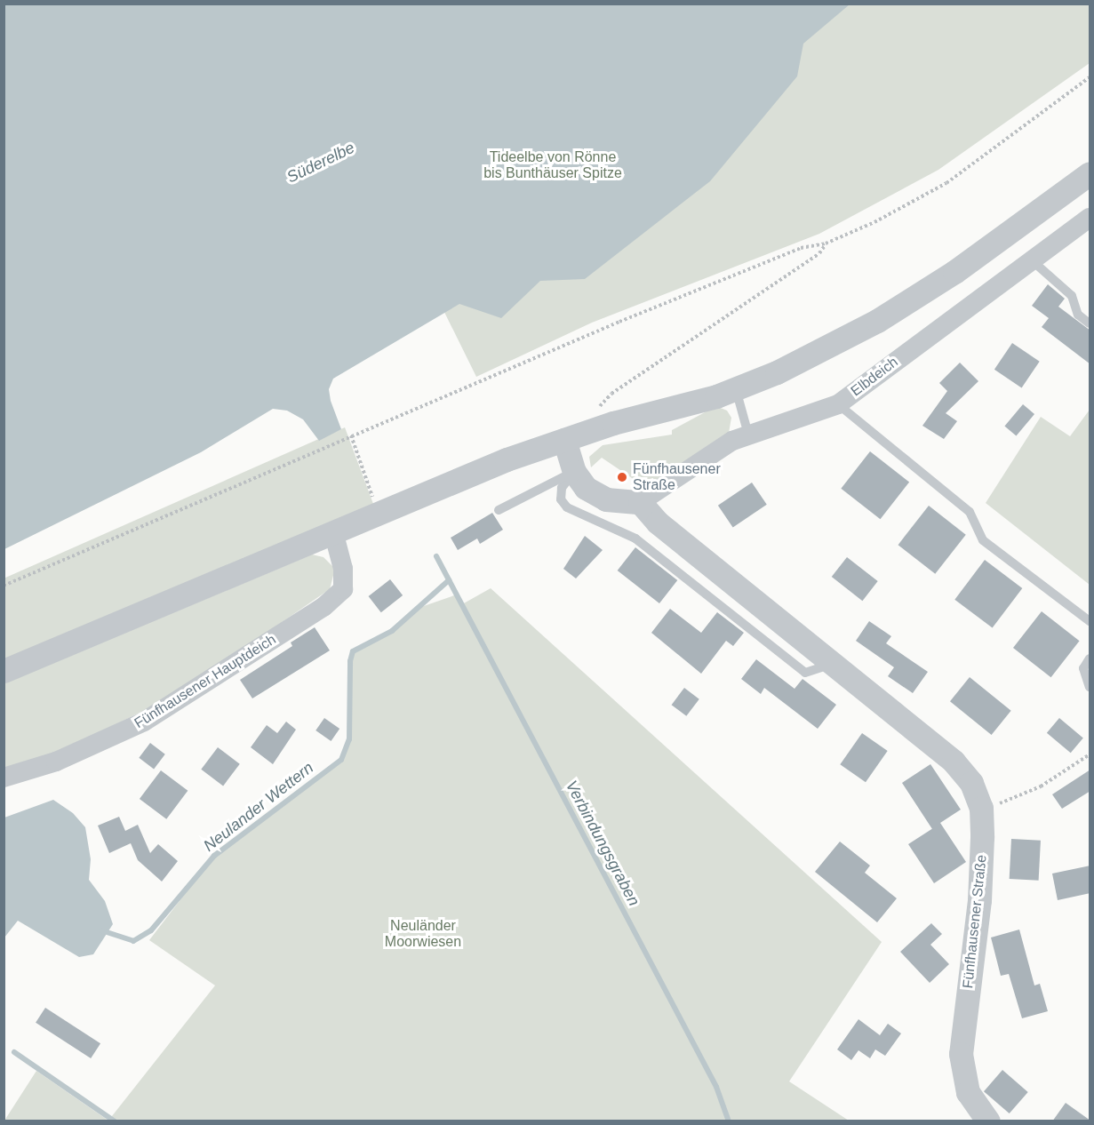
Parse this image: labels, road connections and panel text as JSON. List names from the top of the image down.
{
  "streets": {
    "street": ["Elbdeich", "Fünfhausener Hauptdeich", "Fünfhausener Straße"]
  },
  "crossings": [
    ["Elbdeich", "Fünfhausener Straße"]
  ],
  "water": ["Süderelbe", "Neulander Wettern", "Verbindungsgraben"],
  "parks": ["Tideelbe von Rönne bis Bunthäuser Spitze", "Neuländer Moorwiesen"],
  "places": ["Fünfhausener Straße"]
}
